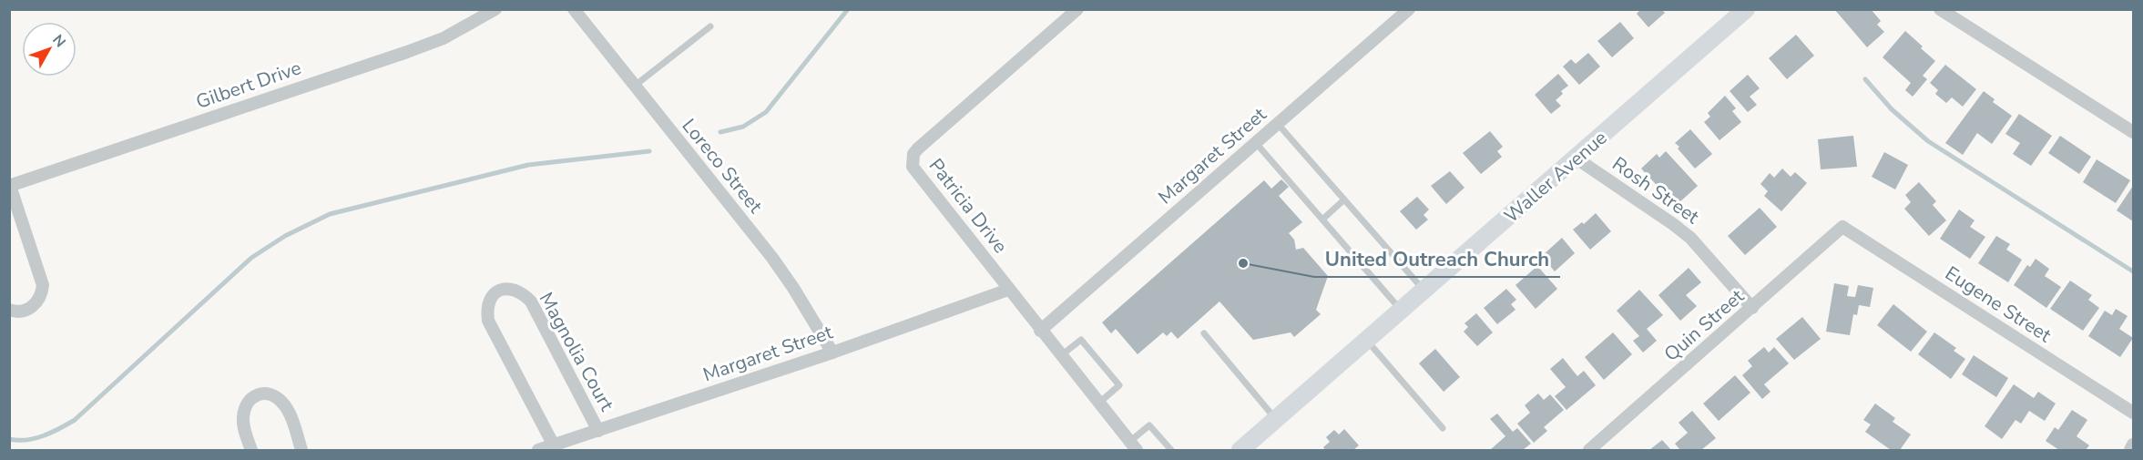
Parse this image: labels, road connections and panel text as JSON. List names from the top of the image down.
{
  "streets": {
    "street": [
      "Gilbert Drive",
      "Margaret Street",
      "Loreco Street",
      "Waller Avenue",
      "Rosh Street",
      "Patricia Drive",
      "Eugene Street",
      "Quin Street",
      "Magnolia Court"
    ]
  },
  "crossings": [
    ["Margaret Street", "Loreco Street"],
    ["Margaret Street", "Patricia Drive"],
    ["Margaret Street", "Magnolia Court"],
    ["Waller Avenue", "Rosh Street"],
    ["Rosh Street", "Quin Street"],
    ["Eugene Street", "Quin Street"]
  ],
  "places": ["United Outreach Church"],
  "north": "top right"
}
